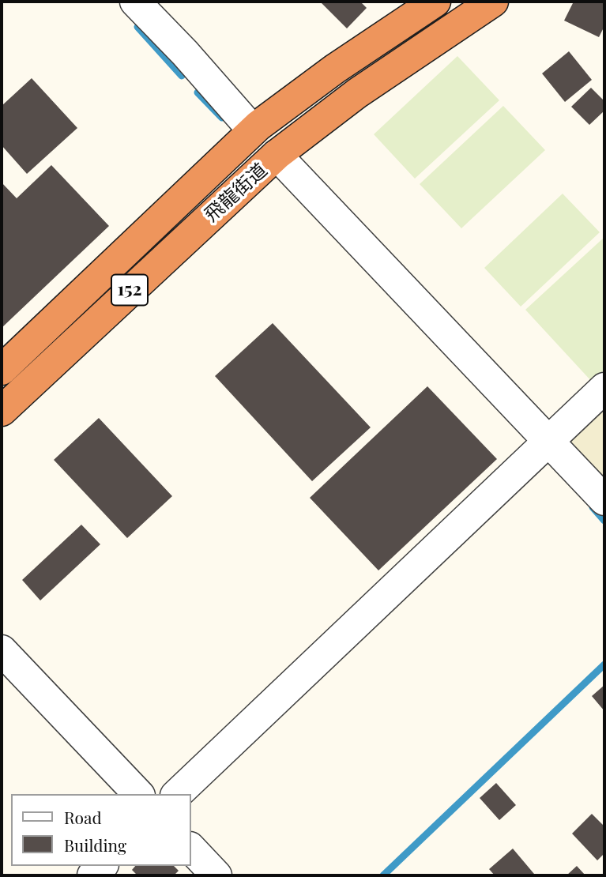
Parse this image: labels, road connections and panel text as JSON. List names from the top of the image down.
{
  "streets": {
    "highway": ["飛龍街道", "152"]
  },
  "legend": ["Road", "Building"]
}
